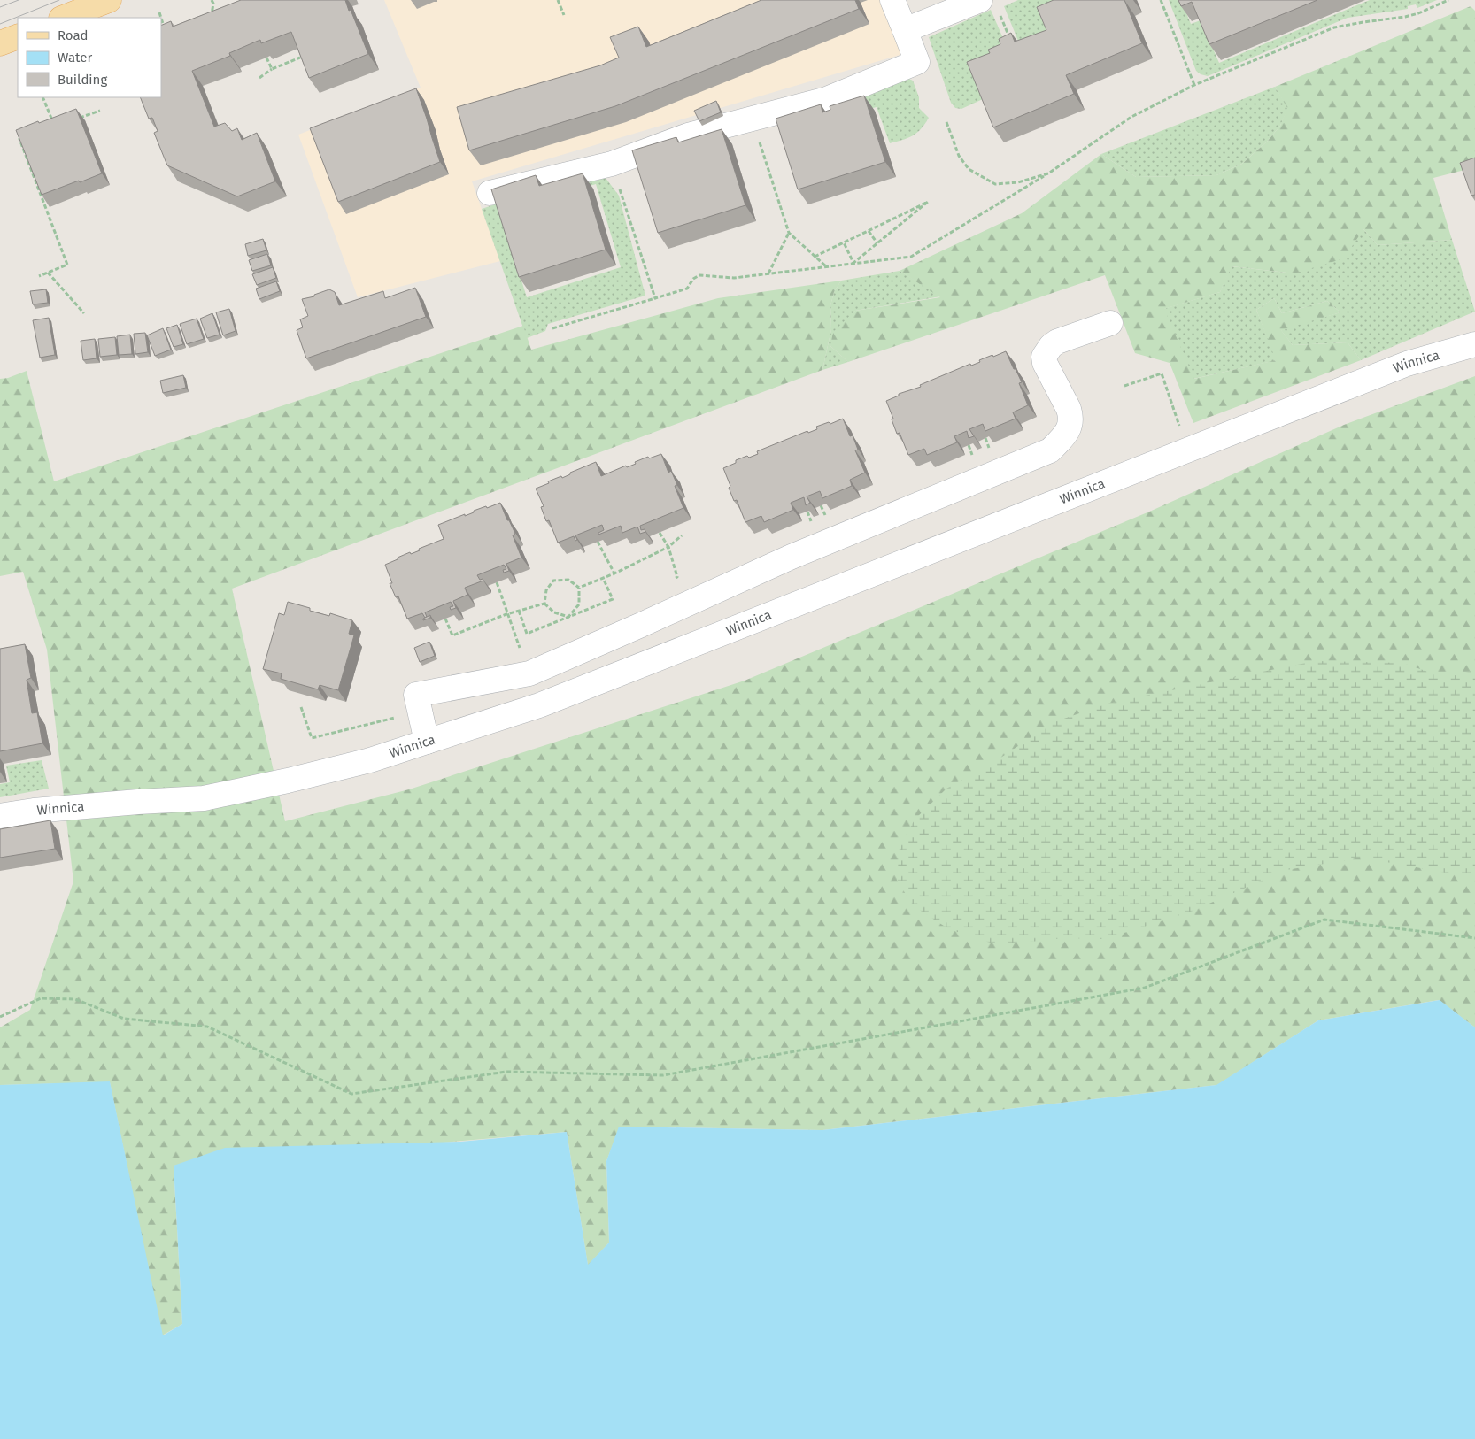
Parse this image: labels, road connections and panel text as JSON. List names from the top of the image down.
{
  "streets": {
    "street": ["Winnica"]
  },
  "legend": ["Road", "Water", "Building"]
}
